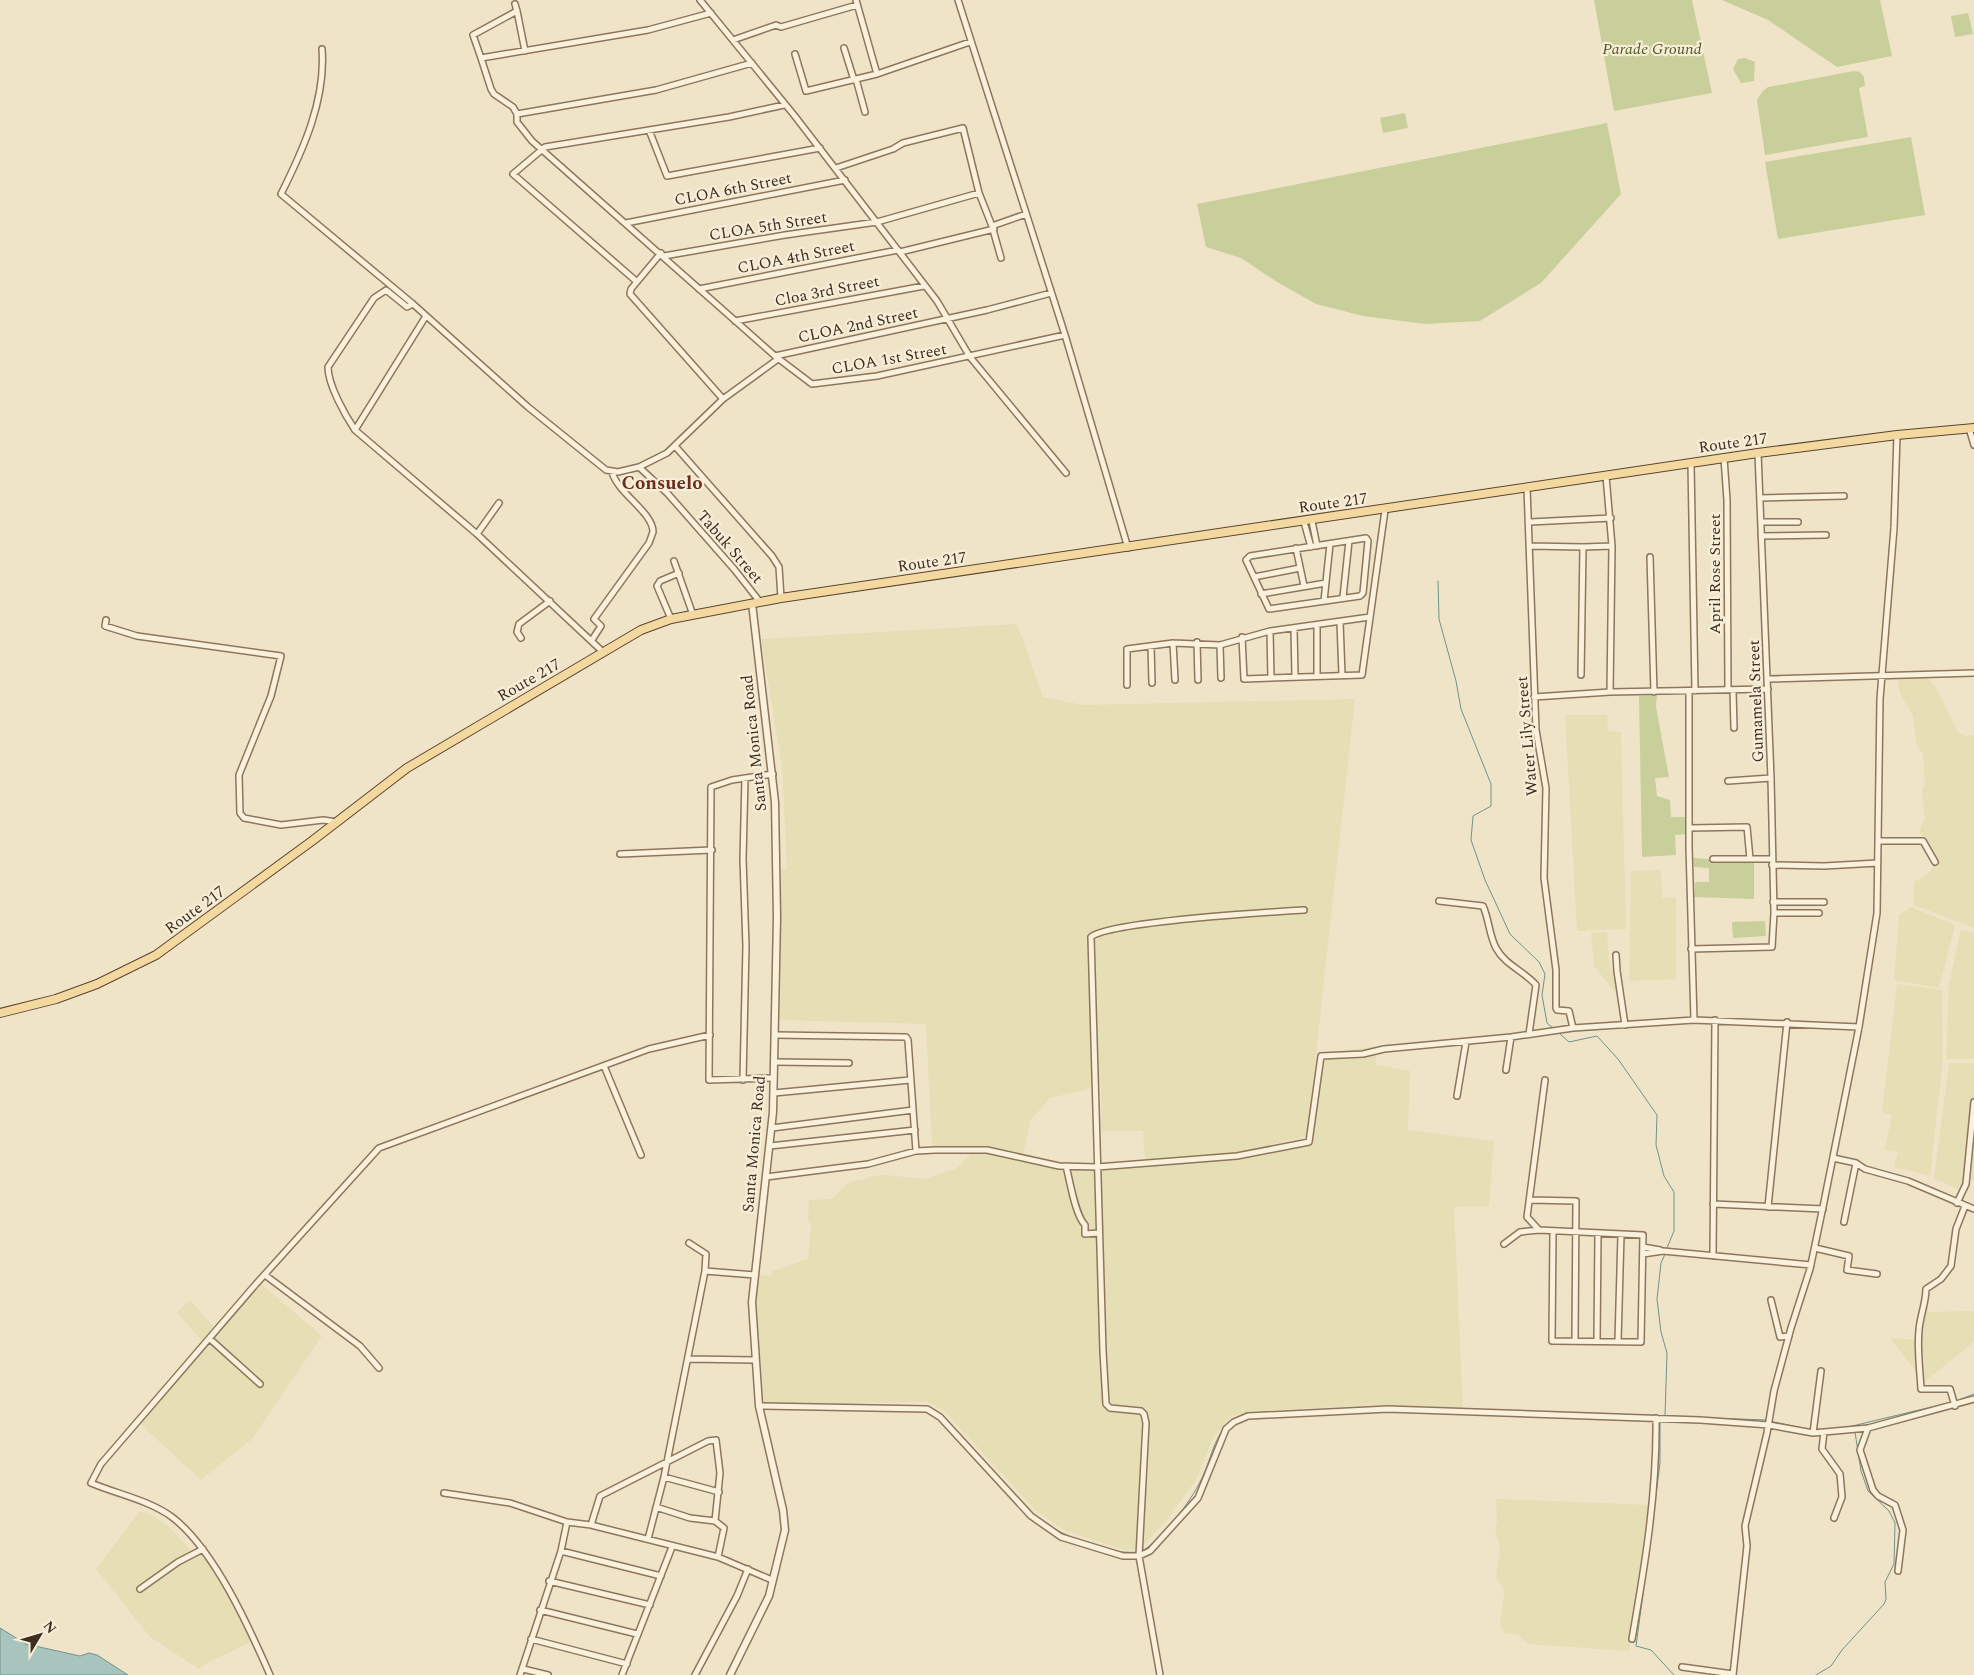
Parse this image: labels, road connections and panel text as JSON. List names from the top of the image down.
{
  "streets": {
    "main road": ["Route 217"],
    "street": [
      "CLOA 6th Street",
      "CLOA 5th Street",
      "CLOA 4th Street",
      "Cloa 3rd Street",
      "CLOA 2nd Street",
      "CLOA 1st Street",
      "Tabuk Street",
      "April Rose Street",
      "Gumamela Street",
      "Water Lily Street",
      "Santa Monica Road"
    ]
  },
  "crossings": [
    ["CLOA 2nd Street", "CLOA 1st Street"],
    ["Route 217", "Tabuk Street"],
    ["Route 217", "April Rose Street"],
    ["Route 217", "Gumamela Street"],
    ["Route 217", "Water Lily Street"],
    ["Route 217", "Santa Monica Road"],
    ["Tabuk Street", "Santa Monica Road"]
  ],
  "districts": ["Consuelo"],
  "parks": ["Parade Ground"],
  "north": "top right"
}
